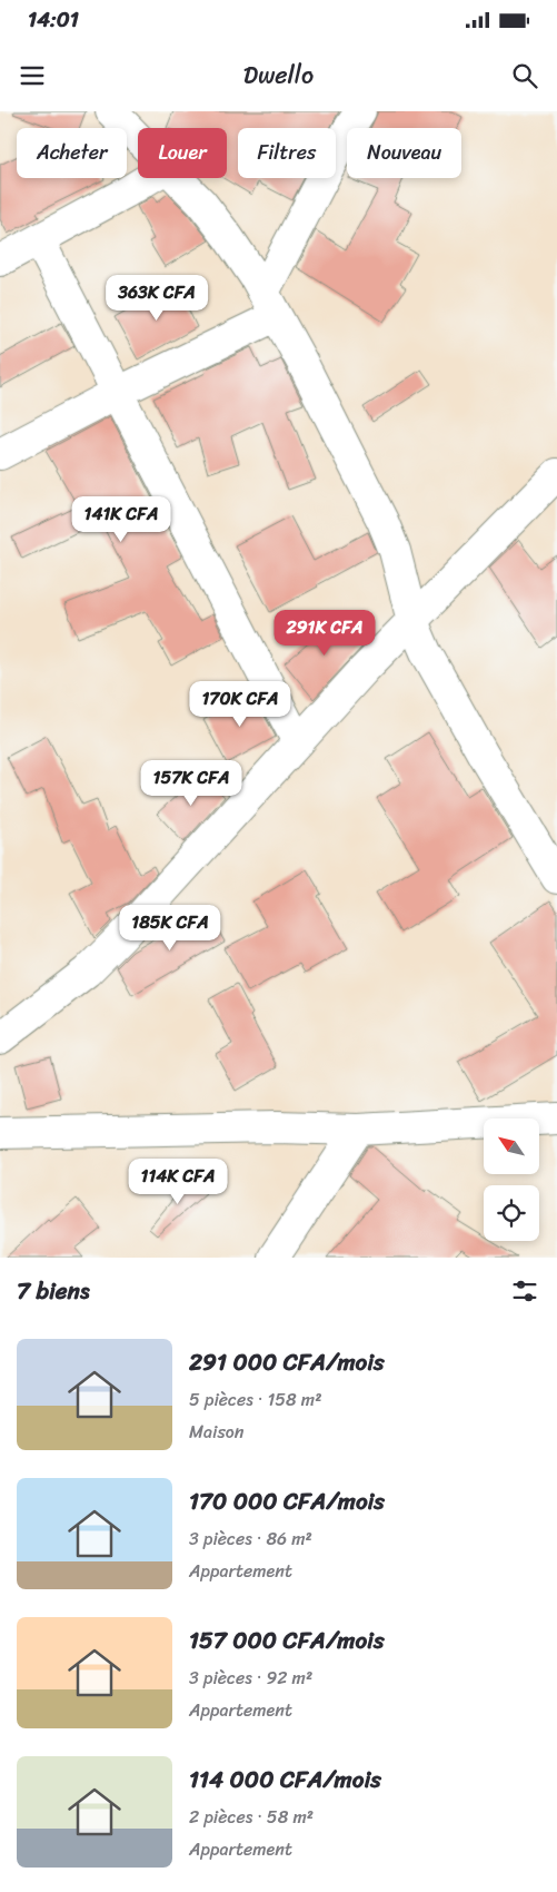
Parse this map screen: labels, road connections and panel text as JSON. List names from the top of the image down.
{
  "north": "top left",
  "page": {
    "status": "14:01",
    "header": "Dwello",
    "chip": [
      "Acheter",
      "Louer",
      "Filtres",
      "Nouveau"
    ],
    "price": [
      "363K CFA",
      "141K CFA",
      "291K CFA",
      "170K CFA",
      "157K CFA",
      "185K CFA",
      "114K CFA"
    ],
    "heading": "7 biens",
    "list": [
      {
        "name": "291 000 CFA/mois",
        "note": "5 pièces · 158 m² · Maison"
      },
      {
        "name": "170 000 CFA/mois",
        "note": "3 pièces · 86 m² · Appartement"
      },
      {
        "name": "157 000 CFA/mois",
        "note": "3 pièces · 92 m² · Appartement"
      },
      {
        "name": "114 000 CFA/mois",
        "note": "2 pièces · 58 m² · Appartement"
      }
    ]
  }
}
